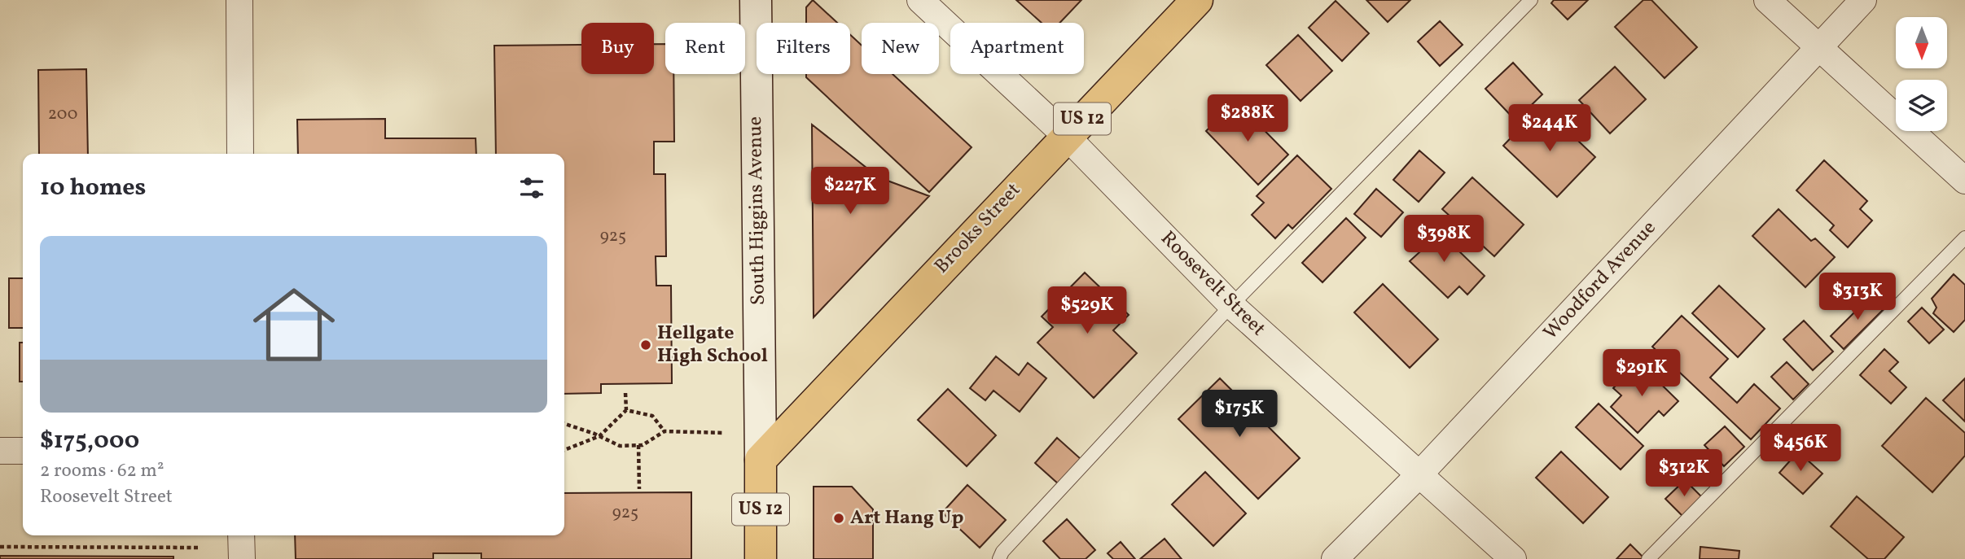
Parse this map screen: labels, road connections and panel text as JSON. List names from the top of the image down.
{
  "streets": {
    "highway": ["US 12", "South Higgins Avenue", "Brooks Street"],
    "street": ["Woodford Avenue", "Roosevelt Street"]
  },
  "crossings": [
    ["South Higgins Avenue", "Brooks Street"],
    ["Brooks Street", "Roosevelt Street"],
    ["Woodford Avenue", "Roosevelt Street"]
  ],
  "places": ["Hellgate High School", "Art Hang Up"],
  "house_numbers": ["200", "925", "925"],
  "north": "bottom",
  "page": {
    "chip": [
      "Buy",
      "Rent",
      "Filters",
      "New",
      "Apartment"
    ],
    "price": [
      "$288K",
      "$244K",
      "$227K",
      "$398K",
      "$313K",
      "$529K",
      "$291K",
      "$175K",
      "$456K",
      "$312K"
    ],
    "heading": "10 homes",
    "list": [
      {
        "name": "$175,000",
        "note": "2 rooms · 62 m² · Roosevelt Street"
      }
    ]
  }
}
